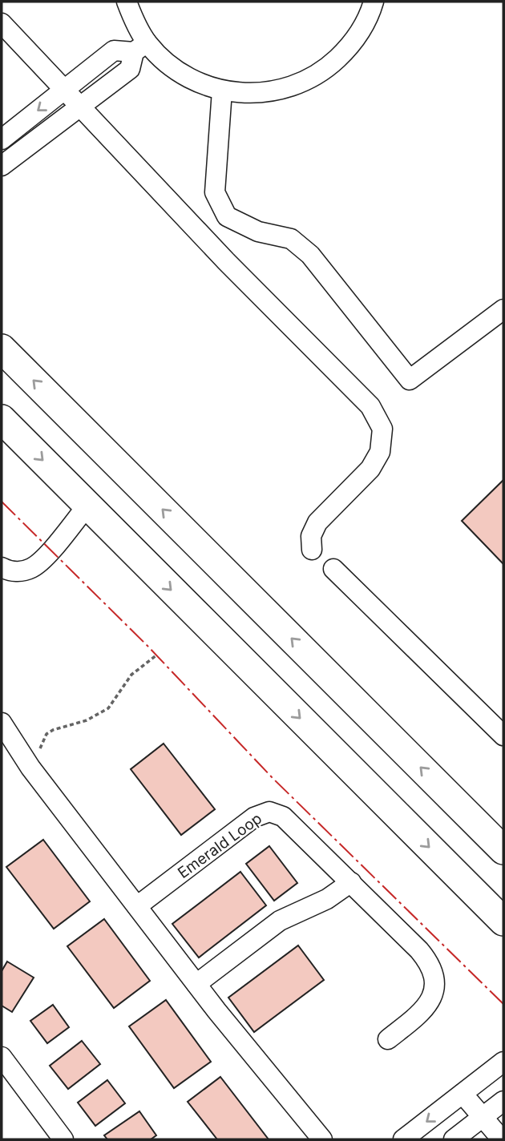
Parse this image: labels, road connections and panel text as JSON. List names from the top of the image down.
{
  "streets": {
    "street": ["Emerald Loop"]
  }
}
